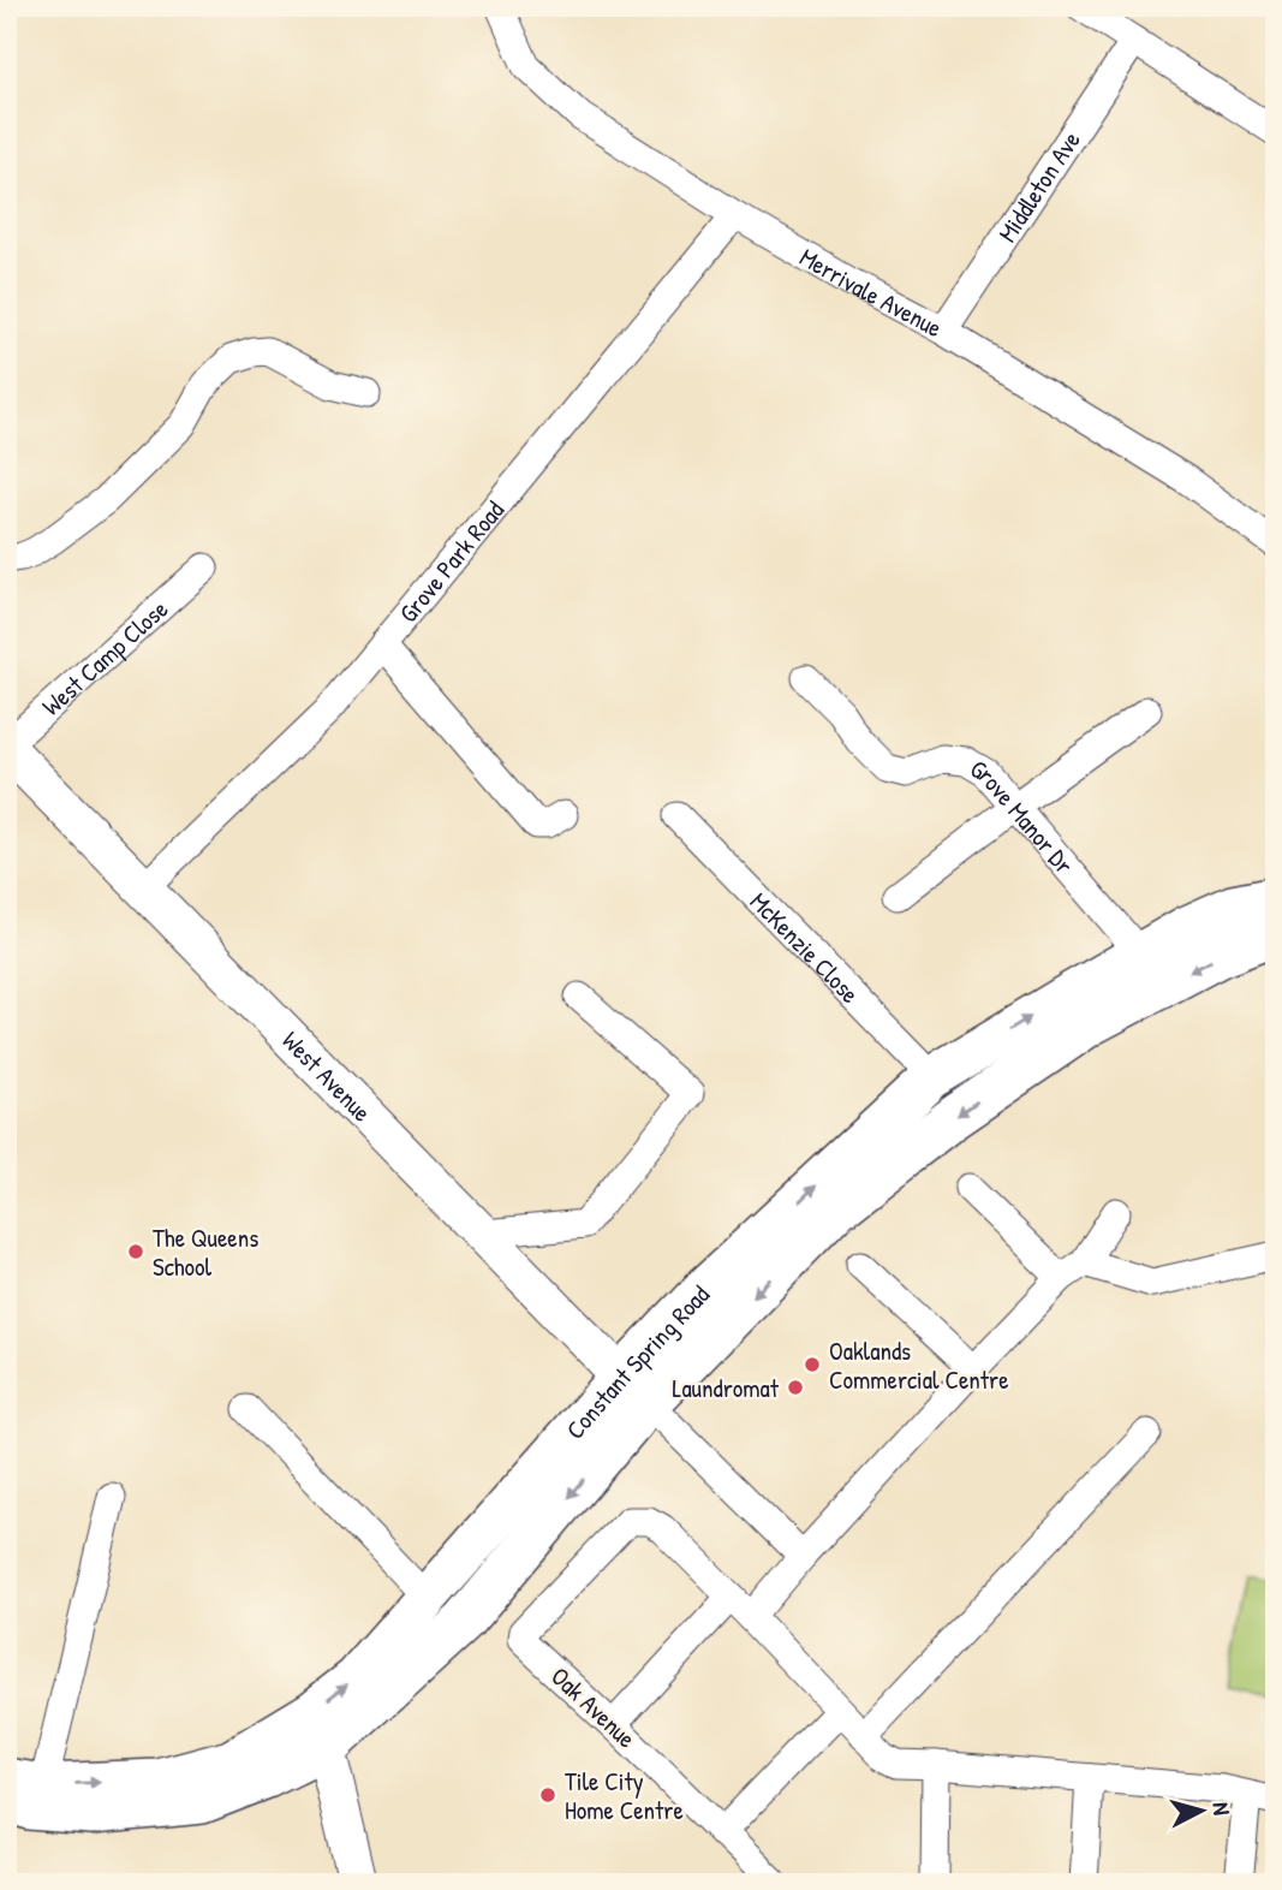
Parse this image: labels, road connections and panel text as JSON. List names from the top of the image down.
{
  "streets": {
    "main road": ["Constant Spring Road"],
    "street": [
      "Middleton Ave",
      "Merrivale Avenue",
      "Grove Park Road",
      "West Camp Close",
      "Grove Manor Dr",
      "McKenzie Close",
      "West Avenue",
      "Oak Avenue"
    ]
  },
  "crossings": [
    ["Middleton Ave", "Merrivale Avenue"],
    ["Merrivale Avenue", "Grove Park Road"],
    ["Grove Park Road", "West Avenue"],
    ["West Camp Close", "West Avenue"],
    ["Grove Manor Dr", "Constant Spring Road"],
    ["McKenzie Close", "Constant Spring Road"],
    ["West Avenue", "Constant Spring Road"]
  ],
  "places": [
    "The Queens School",
    "Oaklands Commercial Centre",
    "Laundromat",
    "Tile City Home Centre"
  ],
  "north": "right"
}
